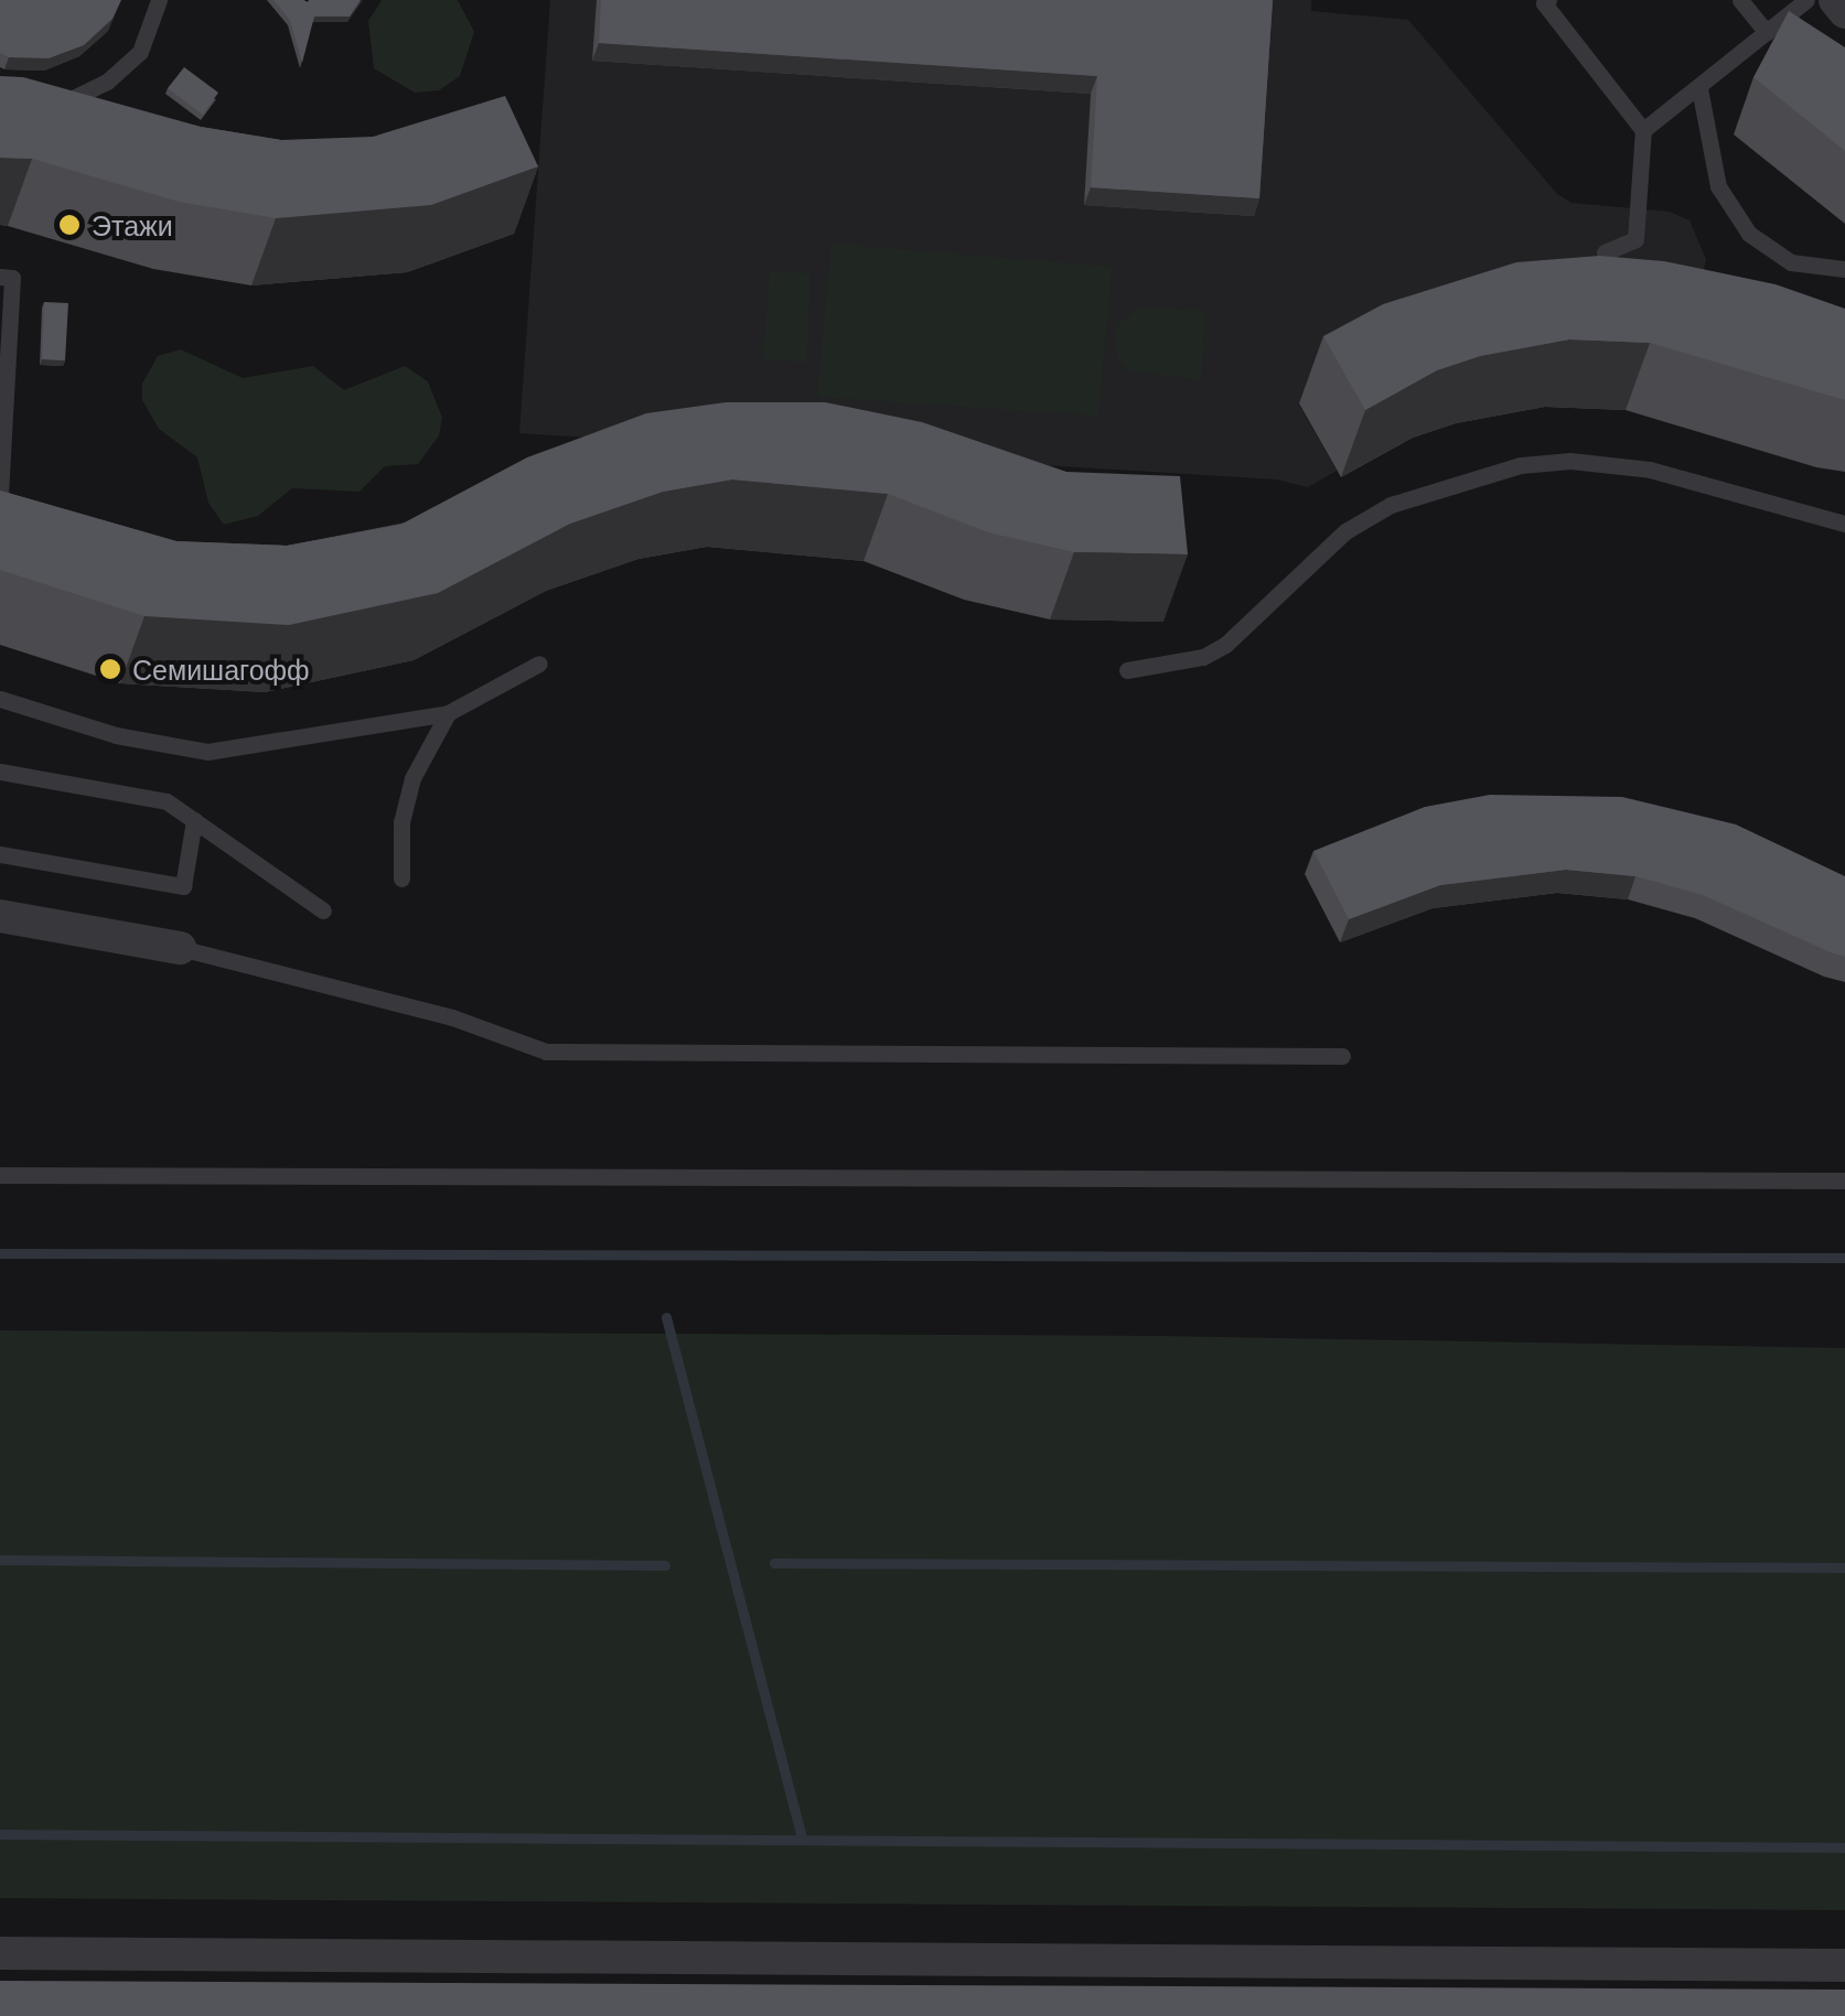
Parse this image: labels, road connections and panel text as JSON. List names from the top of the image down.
{
  "places": ["Этажи", "Семишагофф"]
}
